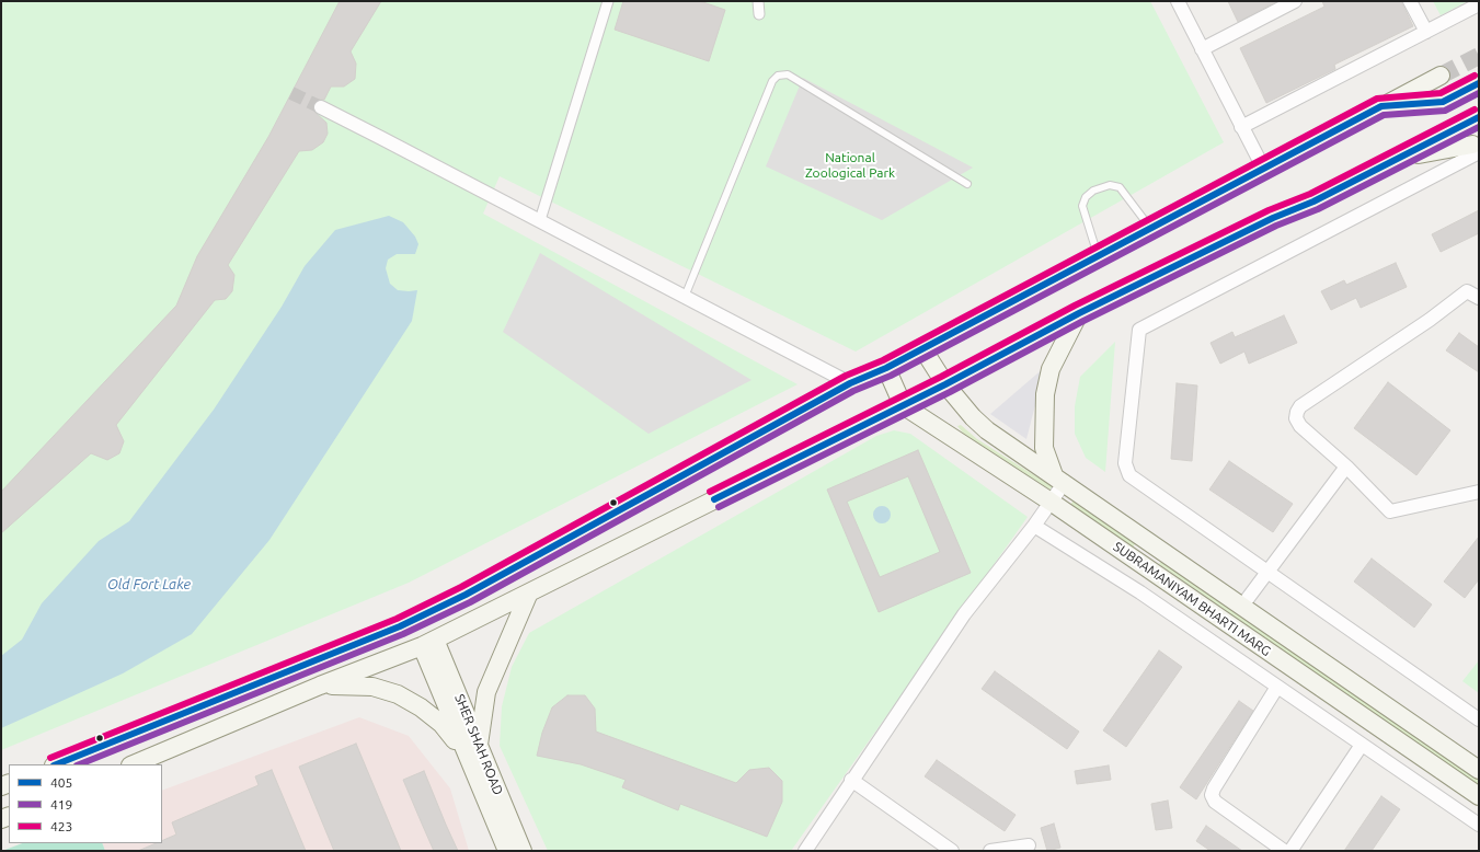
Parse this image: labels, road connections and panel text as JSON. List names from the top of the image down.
{
  "streets": {
    "main road": ["SUBRAMANIYAM BHARTI MARG", "SHER SHAH ROAD"]
  },
  "water": ["Old Fort Lake"],
  "parks": ["National Zoological Park"],
  "lines": ["transit line 423", "transit line 405", "transit line 419"],
  "legend": ["405", "419", "423"]
}
